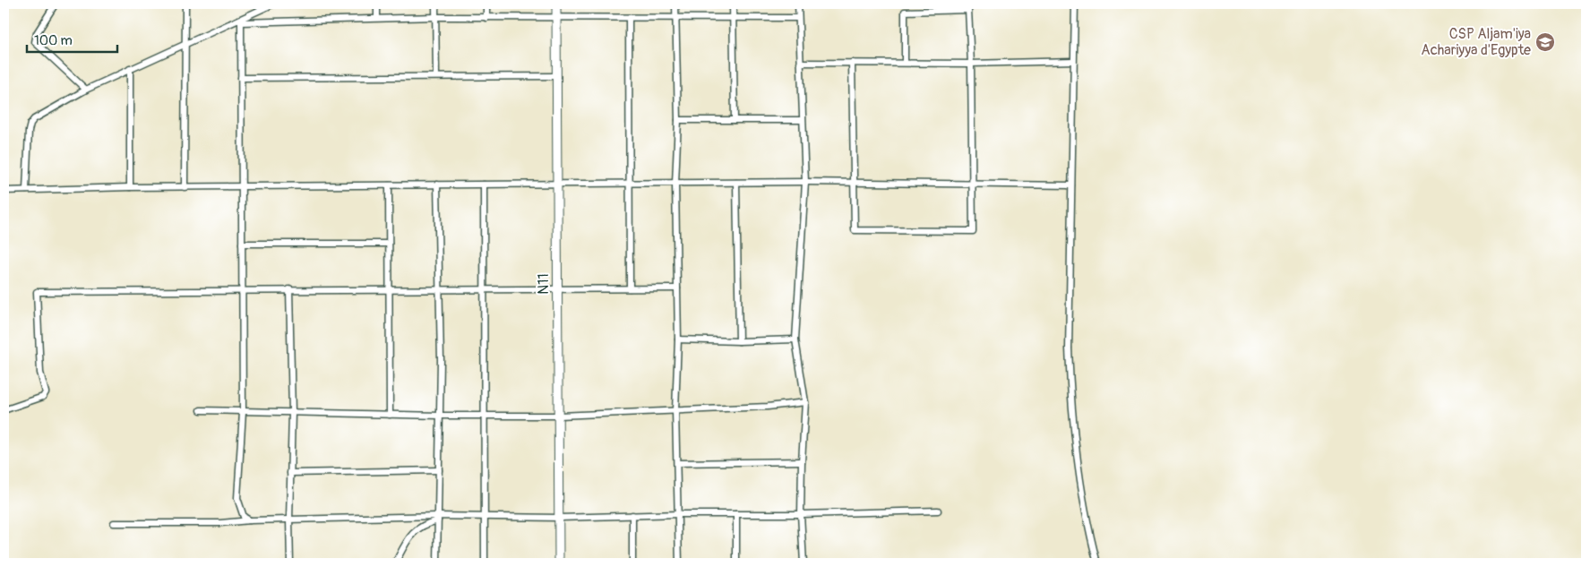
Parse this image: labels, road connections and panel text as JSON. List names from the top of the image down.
{
  "streets": {
    "main road": ["N11"]
  },
  "places": {
    "school or university": ["CSP Aljam'iya Achariyya d'Egypte"]
  },
  "scale_bar": "100 m"
}
